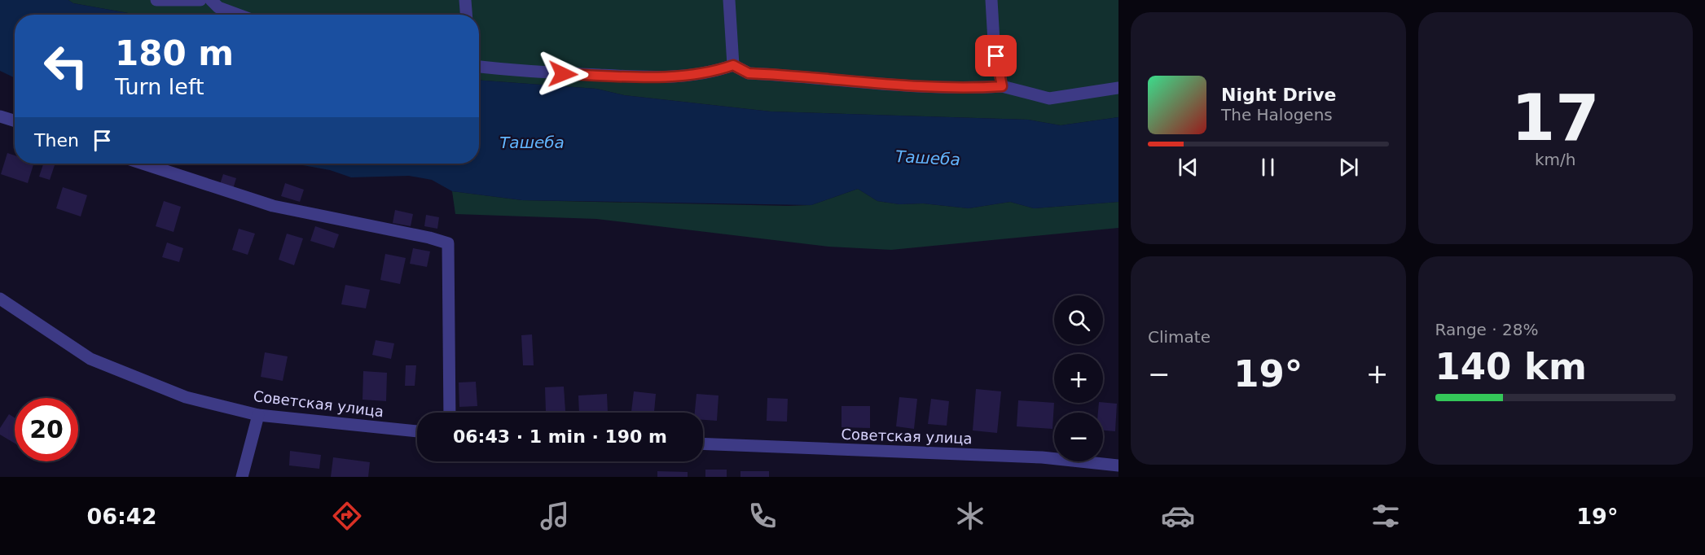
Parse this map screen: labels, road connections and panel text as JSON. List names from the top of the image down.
{
  "streets": {
    "street": ["Советская улица"]
  },
  "water": ["Ташеба"],
  "page": {
    "tile": [
      ["17", "km/h"],
      "Climate",
      ["Range · 28%", "140 km"]
    ],
    "turn": ["180 m", "Turn left"],
    "song": ["Night Drive", "The Halogens"],
    "then": "Then",
    "map_buttons": ["+", "−"],
    "heat": ["−", "19°", "+"],
    "limit": "20",
    "trip": "06:43 · 1 min · 190 m",
    "tabs": ["06:42", "19°"]
  }
}
